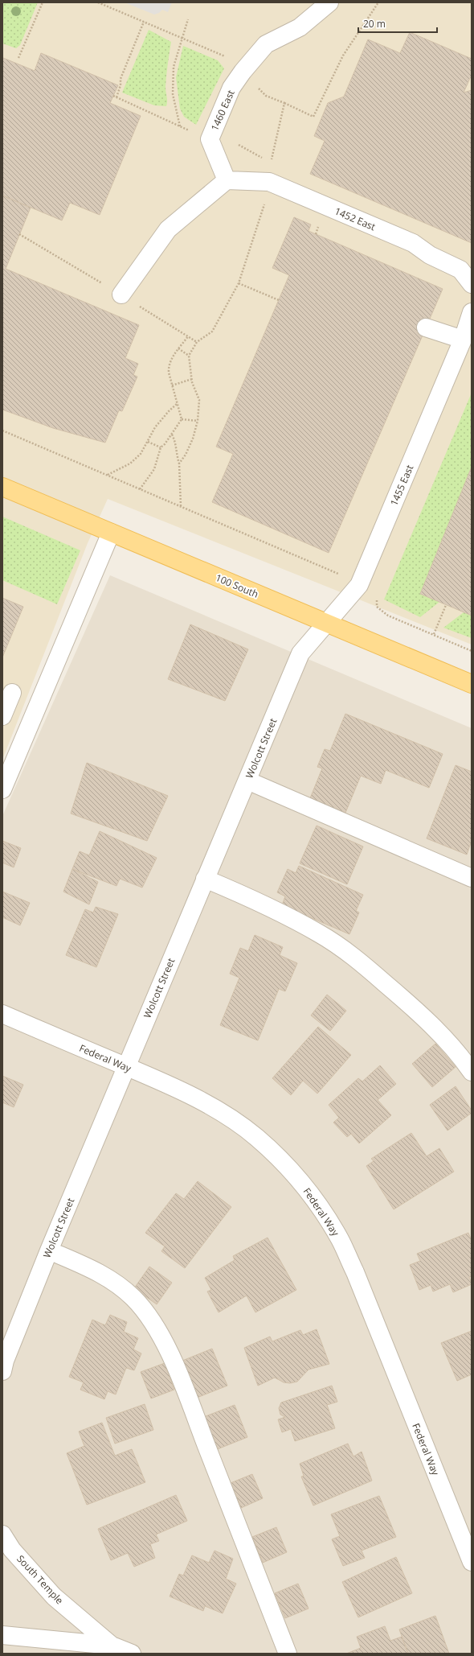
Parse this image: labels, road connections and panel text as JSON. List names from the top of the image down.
{
  "streets": {
    "main road": ["100 South"],
    "street": [
      "1460 East",
      "1452 East",
      "1455 East",
      "Wolcott Street",
      "Federal Way",
      "South Temple"
    ]
  },
  "crossings": [
    ["1460 East", "1452 East"],
    ["1455 East", "100 South"],
    ["1455 East", "Wolcott Street"],
    ["100 South", "Wolcott Street"],
    ["Wolcott Street", "Federal Way"]
  ],
  "scale_bar": "20 m"
}
